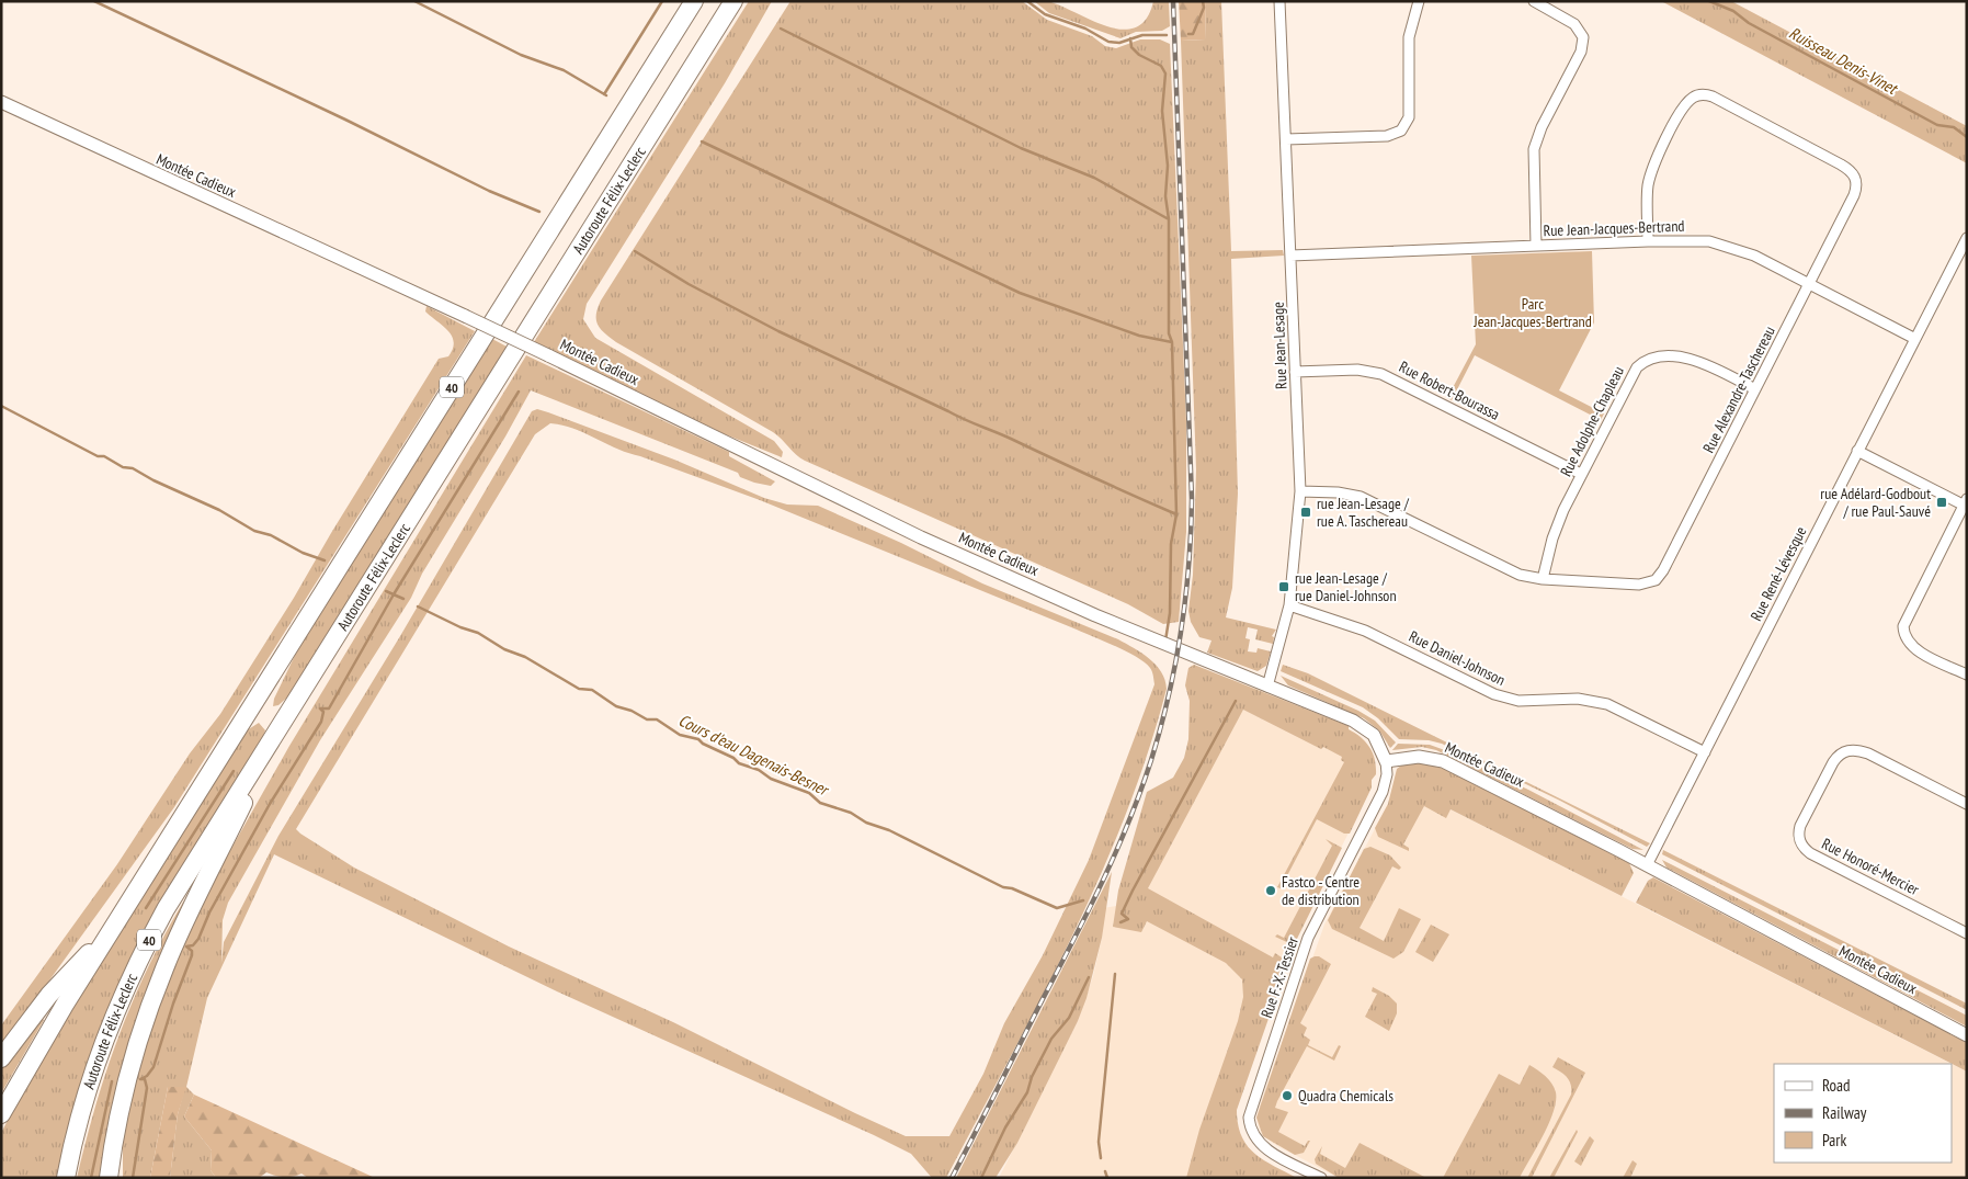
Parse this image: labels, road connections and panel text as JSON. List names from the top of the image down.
{
  "streets": {
    "highway": ["Autoroute Félix-Leclerc", "40"],
    "street": [
      "Montée Cadieux",
      "Rue Jean-Jacques-Bertrand",
      "Rue Jean-Lesage",
      "Rue Alexandre-Taschereau",
      "Rue Robert-Bourassa",
      "Rue Adolphe-Chapleau",
      "Rue René-Lévesque",
      "Rue Daniel-Johnson",
      "Rue Honoré-Mercier",
      "Rue F.-X.-Tessier"
    ]
  },
  "crossings": [
    ["Montée Cadieux", "Rue Jean-Lesage"],
    ["Montée Cadieux", "Rue René-Lévesque"],
    ["Montée Cadieux", "Rue F.-X.-Tessier"],
    ["Rue Jean-Jacques-Bertrand", "Rue Jean-Lesage"],
    ["Rue Jean-Jacques-Bertrand", "Rue Alexandre-Taschereau"],
    ["Rue Jean-Jacques-Bertrand", "Rue René-Lévesque"],
    ["Rue Jean-Lesage", "Rue Alexandre-Taschereau"],
    ["Rue Jean-Lesage", "Rue Robert-Bourassa"],
    ["Rue Jean-Lesage", "Rue Daniel-Johnson"],
    ["Rue Alexandre-Taschereau", "Rue Adolphe-Chapleau"],
    ["Rue Robert-Bourassa", "Rue Adolphe-Chapleau"],
    ["Rue René-Lévesque", "Rue Daniel-Johnson"]
  ],
  "water": ["Ruisseau Denis-Vinet", "Cours d'eau Dagenais-Besner"],
  "parks": ["Parc Jean-Jacques-Bertrand"],
  "places": {
    "transit": ["rue Adélard-Godbout / rue Paul-Sauvé", "rue Jean-Lesage / rue A. Taschereau", "rue Jean-Lesage / rue Daniel-Johnson"],
    "other": ["Fastco - Centre de distribution", "Quadra Chemicals"]
  },
  "legend": ["Road", "Railway", "Park"]
}
